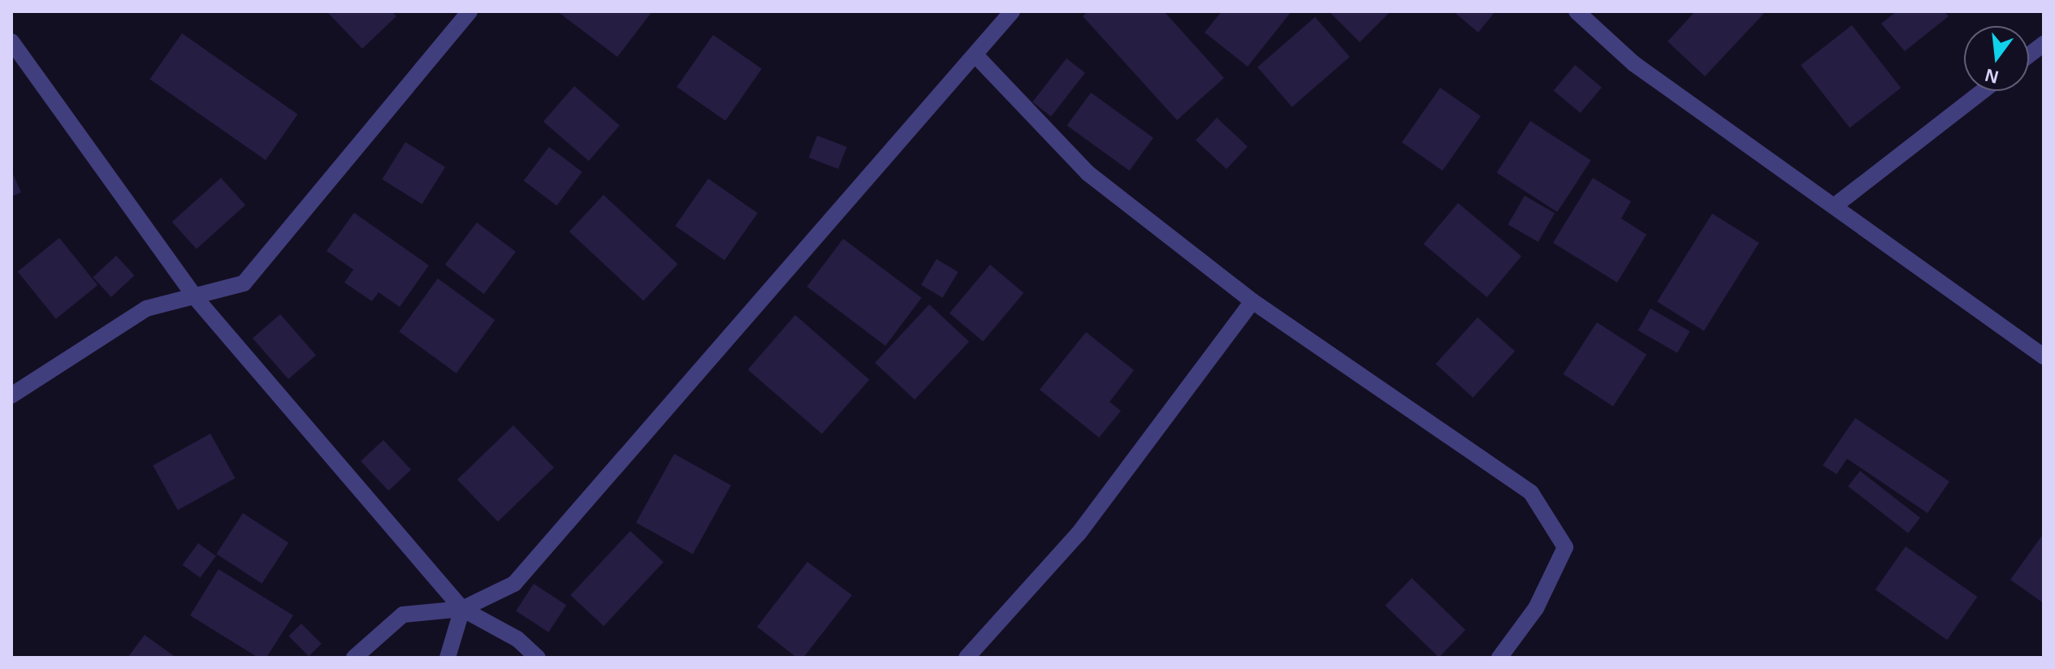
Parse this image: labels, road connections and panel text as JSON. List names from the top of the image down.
{
  "north": "bottom"
}
